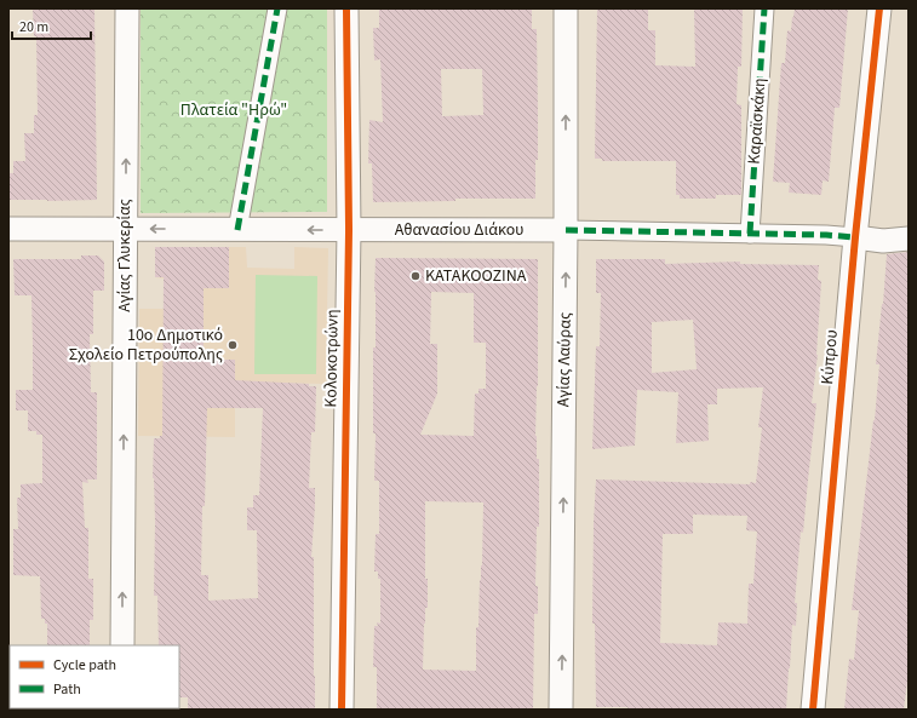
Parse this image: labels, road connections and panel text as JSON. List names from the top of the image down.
{
  "streets": {
    "street": [
      "Καραϊσκάκη",
      "Αθανασίου Διάκου",
      "Αγίας Γλυκερίας",
      "Κύπρου",
      "Κολοκοτρώνη",
      "Αγίας Λαύρας"
    ]
  },
  "crossings": [
    ["Καραϊσκάκη", "Αθανασίου Διάκου"],
    ["Αθανασίου Διάκου", "Αγίας Γλυκερίας"],
    ["Αθανασίου Διάκου", "Κύπρου"],
    ["Αθανασίου Διάκου", "Κολοκοτρώνη"],
    ["Αθανασίου Διάκου", "Αγίας Λαύρας"]
  ],
  "one_way": ["Αγίας Λαύρας"],
  "parks": ["Πλατεία \"Ηρώ\""],
  "places": ["ΚΑΤΑΚΟΟΖΙΝΑ", "10ο Δημοτικό Σχολείο Πετρούπολης"],
  "legend": ["Cycle path", "Path"],
  "scale_bar": "20 m"
}
